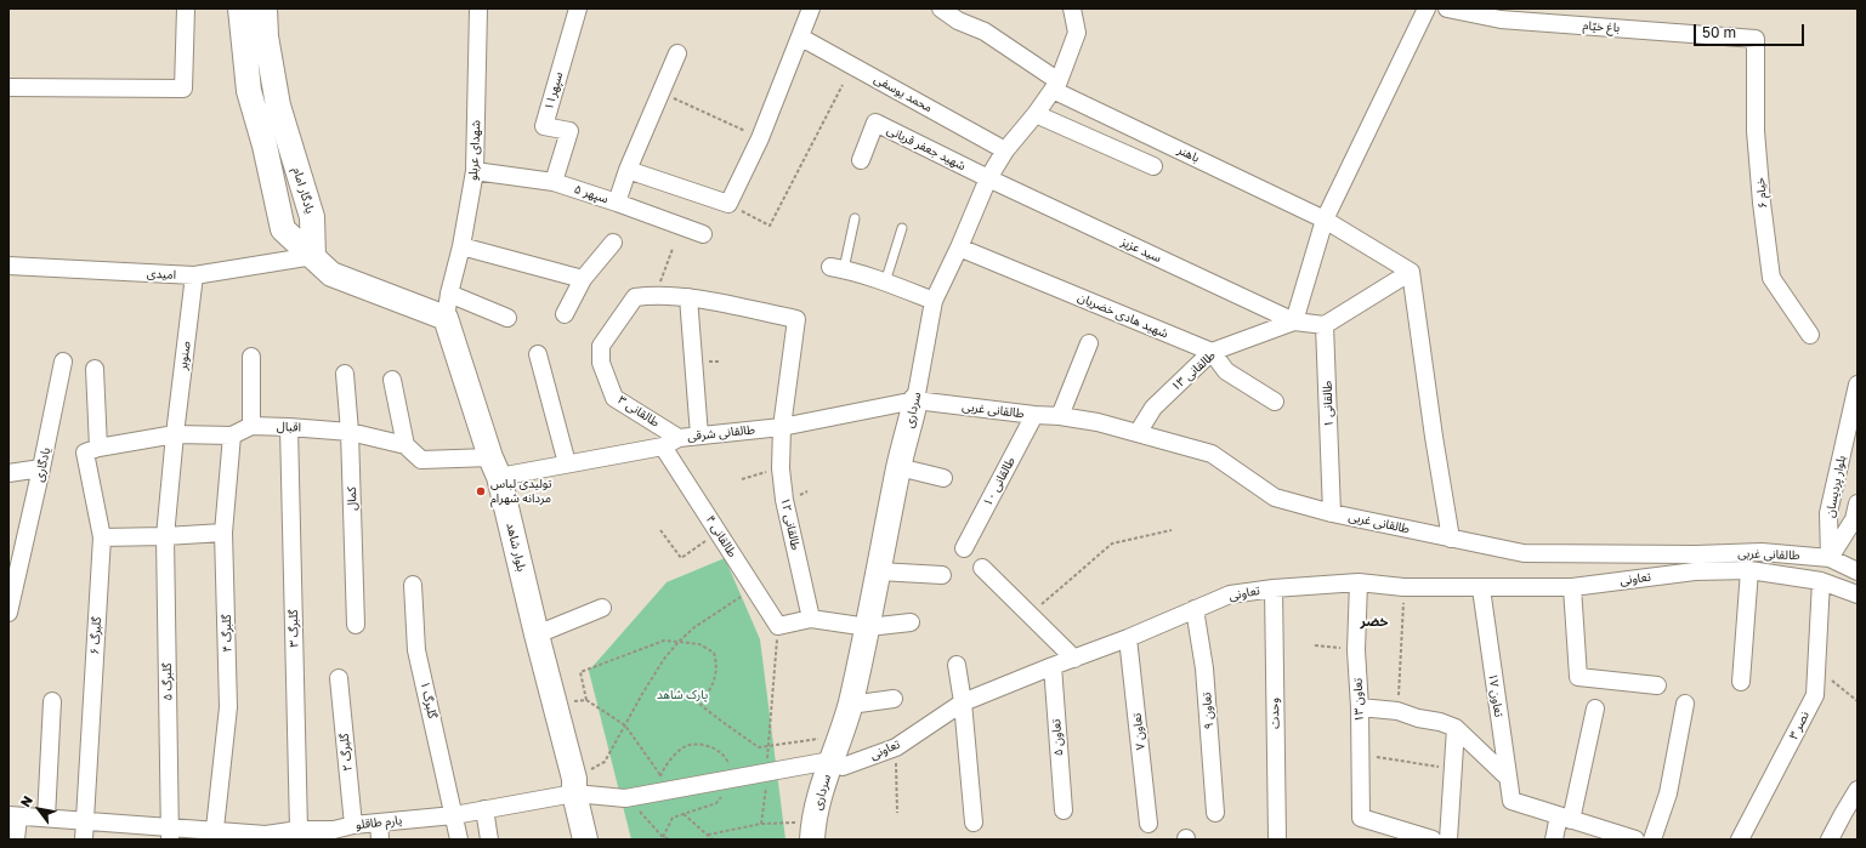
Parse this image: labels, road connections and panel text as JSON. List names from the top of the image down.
{
  "streets": {
    "main road": ["یادگار امام", "سرداری", "بلوار شاهد"],
    "street": [
      "باغ خیّام",
      "سپهر۱۱",
      "محمد یوسفی",
      "شهید جعفر قربانی",
      "شهدای عربلو",
      "باهنر",
      "خیام ۶",
      "سپهر ۵",
      "سید عزیز",
      "امیدی",
      "شهید هادی خضریان",
      "صنوبر",
      "طالقانی ۱۳",
      "طالقانی ۱",
      "طالقانی غربی",
      "طالقانی ۳",
      "اقبال",
      "طالقانی شرقی",
      "یادگاری",
      "طالقانی ۱۰",
      "بلوار پردیسان",
      "کمال",
      "طالقانی ۱۲",
      "طالقانی ۴",
      "تعاونی",
      "گلبرگ ۳",
      "گلبرگ ۴",
      "گلبرگ ۶",
      "گلبرگ ۵",
      "تعاون ۱۷",
      "گلبرگ ۱",
      "تعاون ۱۳",
      "تعاون ۹",
      "وحدت",
      "نصر ۳",
      "تعاون ۷",
      "تعاون ۵",
      "گلبرگ ۲",
      "یارم طاقلو"
    ]
  },
  "crossings": [
    ["باغ خیّام", "خیام ۶"],
    ["سپهر۱۱", "سپهر ۵"],
    ["محمد یوسفی", "سرداری"],
    ["شهید جعفر قربانی", "سید عزیز"],
    ["شهید جعفر قربانی", "سرداری"],
    ["شهدای عربلو", "سپهر ۵"],
    ["شهدای عربلو", "بلوار شاهد"],
    ["باهنر", "سرداری"],
    ["یادگار امام", "امیدی"],
    ["سید عزیز", "طالقانی ۱۳"],
    ["سید عزیز", "سرداری"],
    ["امیدی", "صنوبر"],
    ["شهید هادی خضریان", "طالقانی ۱۳"],
    ["شهید هادی خضریان", "سرداری"],
    ["صنوبر", "اقبال"],
    ["صنوبر", "گلبرگ ۵"],
    ["طالقانی ۱۳", "طالقانی غربی"],
    ["طالقانی ۱", "طالقانی غربی"],
    ["سرداری", "طالقانی غربی"],
    ["سرداری", "طالقانی شرقی"],
    ["سرداری", "تعاونی"],
    ["طالقانی غربی", "طالقانی شرقی"],
    ["طالقانی غربی", "طالقانی ۱۰"],
    ["طالقانی غربی", "بلوار پردیسان"],
    ["طالقانی غربی", "تعاونی"],
    ["طالقانی غربی", "نصر ۳"],
    ["طالقانی ۳", "طالقانی شرقی"],
    ["طالقانی ۳", "طالقانی ۱۲"],
    ["اقبال", "طالقانی شرقی"],
    ["اقبال", "کمال"],
    ["اقبال", "بلوار شاهد"],
    ["اقبال", "گلبرگ ۳"],
    ["اقبال", "گلبرگ ۴"],
    ["اقبال", "گلبرگ ۶"],
    ["طالقانی شرقی", "طالقانی ۱۲"],
    ["طالقانی شرقی", "طالقانی ۴"],
    ["طالقانی شرقی", "بلوار شاهد"],
    ["بلوار شاهد", "یارم طاقلو"],
    ["تعاونی", "تعاون ۱۷"],
    ["تعاونی", "تعاون ۱۳"],
    ["تعاونی", "تعاون ۹"],
    ["تعاونی", "وحدت"],
    ["تعاونی", "تعاون ۷"],
    ["تعاونی", "تعاون ۵"],
    ["تعاونی", "یارم طاقلو"],
    ["گلبرگ ۳", "یارم طاقلو"],
    ["گلبرگ ۴", "یارم طاقلو"],
    ["گلبرگ ۶", "یارم طاقلو"],
    ["گلبرگ ۵", "یارم طاقلو"],
    ["گلبرگ ۱", "یارم طاقلو"],
    ["گلبرگ ۲", "یارم طاقلو"]
  ],
  "districts": ["خضر"],
  "parks": ["پارک شاهد"],
  "places": ["تولیدی لباس مردانه شهرام"],
  "scale_bar": "50 m",
  "north": "top left"
}
